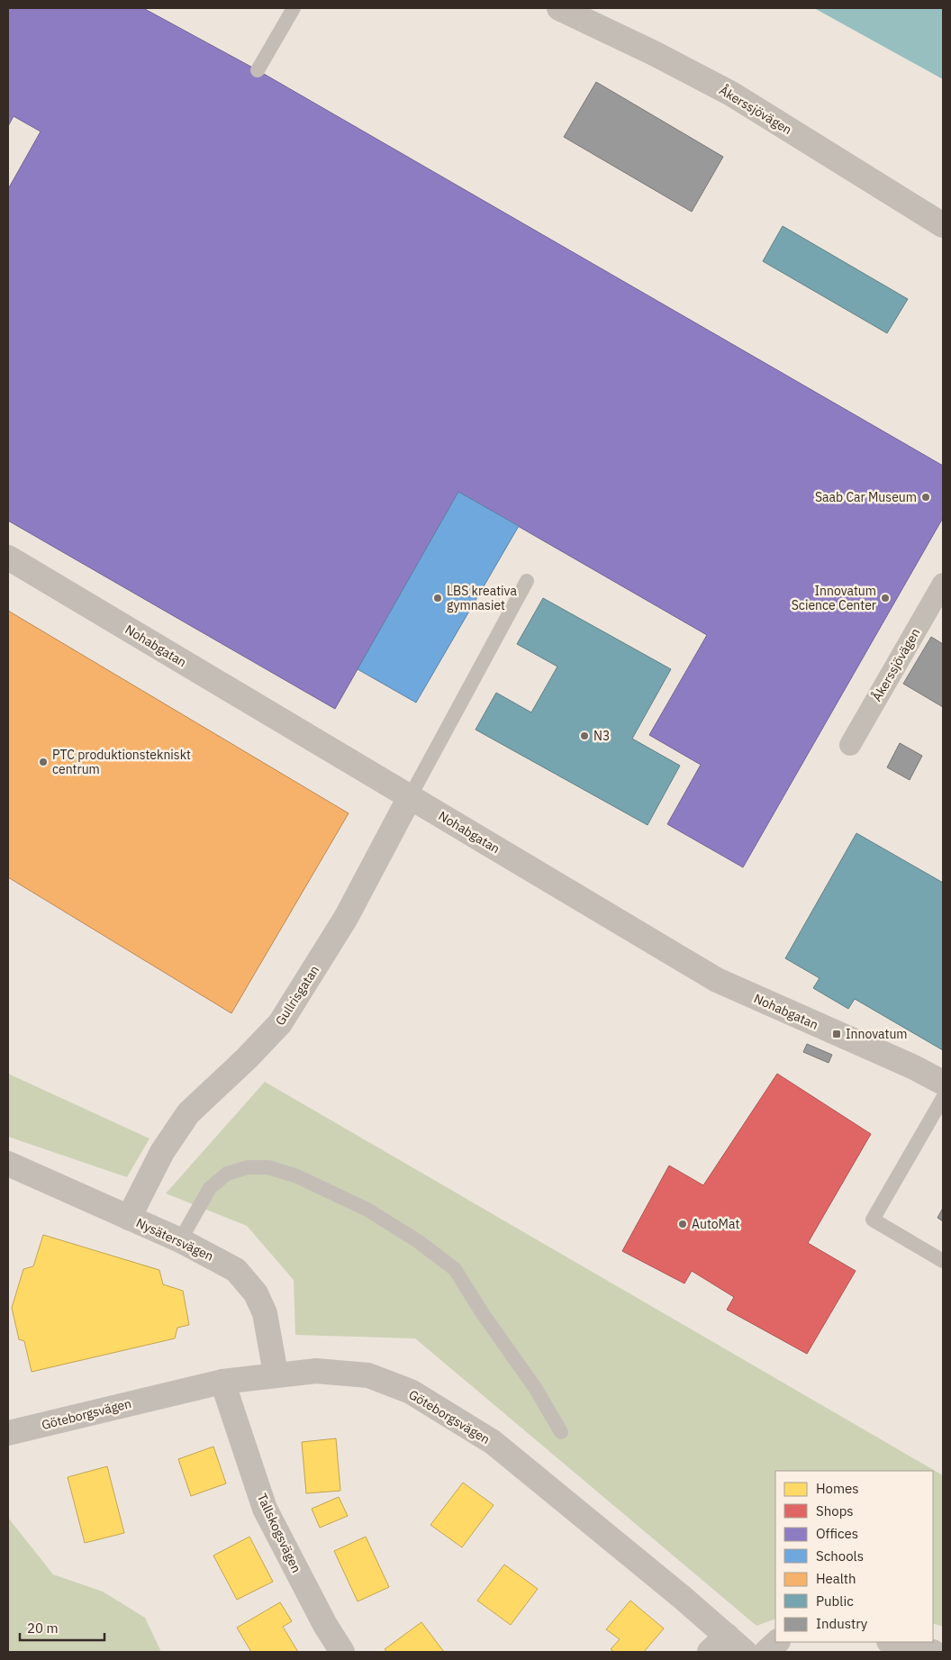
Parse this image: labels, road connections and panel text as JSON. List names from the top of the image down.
{
  "streets": {
    "street": [
      "Åkerssjövägen",
      "Nohabgatan",
      "Gullrisgatan",
      "Nysätersvägen",
      "Göteborgsvägen",
      "Tallskogsvägen"
    ]
  },
  "crossings": [
    ["Nohabgatan", "Gullrisgatan"],
    ["Gullrisgatan", "Nysätersvägen"],
    ["Nysätersvägen", "Göteborgsvägen"],
    ["Göteborgsvägen", "Tallskogsvägen"]
  ],
  "places": {
    "other": [
      "Saab Car Museum",
      "LBS kreativa gymnasiet",
      "Innovatum Science Center",
      "N3",
      "PTC produktionstekniskt centrum",
      "AutoMat"
    ],
    "transit": ["Innovatum"]
  },
  "legend": [
    "Homes",
    "Shops",
    "Offices",
    "Schools",
    "Health",
    "Public",
    "Industry"
  ],
  "scale_bar": "20 m"
}
